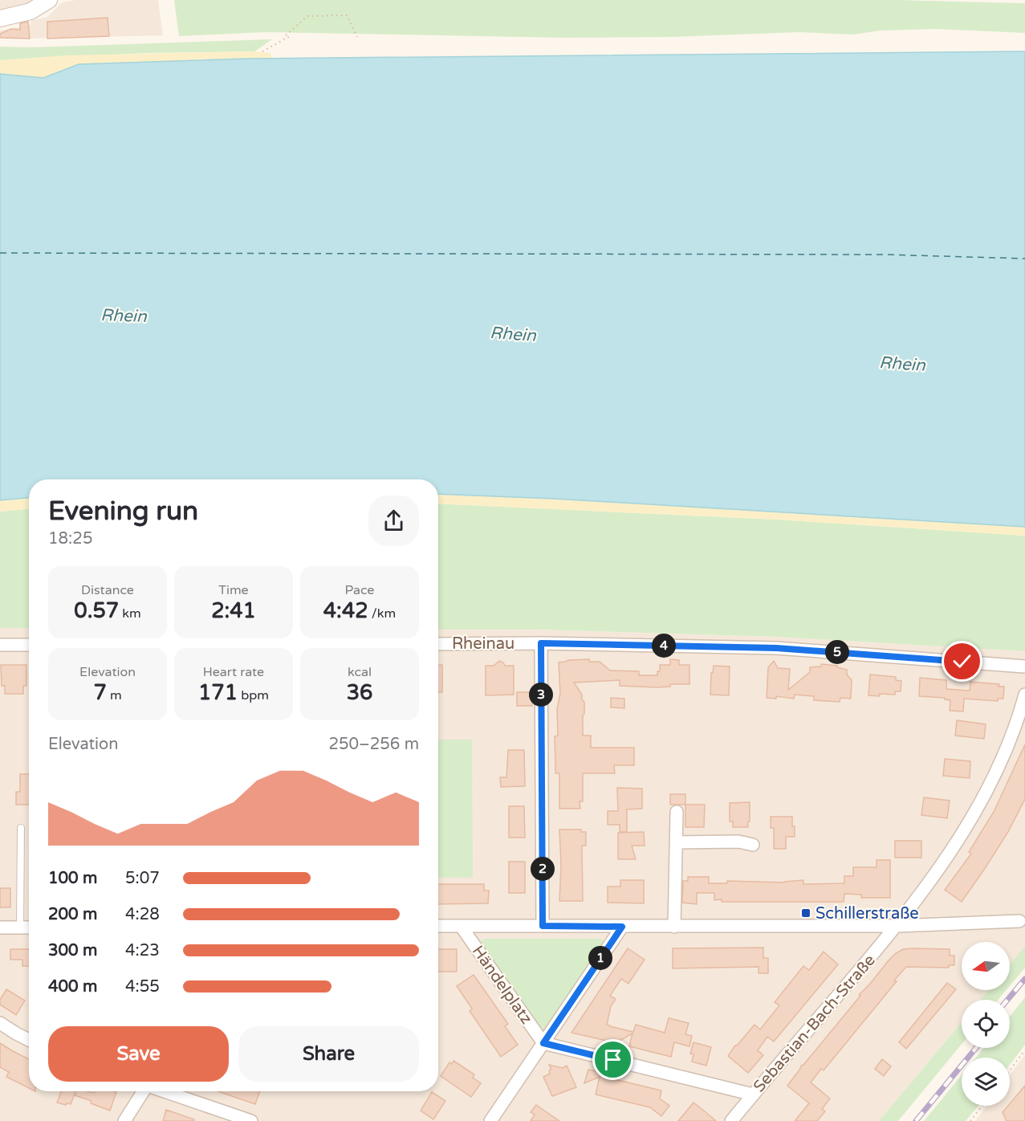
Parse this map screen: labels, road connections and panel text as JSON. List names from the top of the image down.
{
  "streets": {
    "street": ["Rheinau", "Händelplatz", "Sebastian-Bach-Straße"]
  },
  "water": ["Rhein"],
  "places": {
    "transit": ["Schillerstraße"]
  },
  "north": "left",
  "page": {
    "heading": ["Evening run", "18:25"],
    "stats": [
      ["Distance", "0.57 km"],
      ["Time", "2:41"],
      ["Pace", "4:42 /km"],
      ["Elevation", "7 m"],
      ["Heart rate", "171 bpm"],
      ["kcal", "36"]
    ],
    "pins": [
      "4",
      "5",
      "3",
      "2",
      "1"
    ],
    "chart": ["Elevation", "250–256 m"],
    "list": [
      {
        "name": "100 m",
        "note": "5:07"
      },
      {
        "name": "200 m",
        "note": "4:28"
      },
      {
        "name": "300 m",
        "note": "4:23"
      },
      {
        "name": "400 m",
        "note": "4:55"
      }
    ],
    "buttons": ["Save", "Share"]
  }
}
